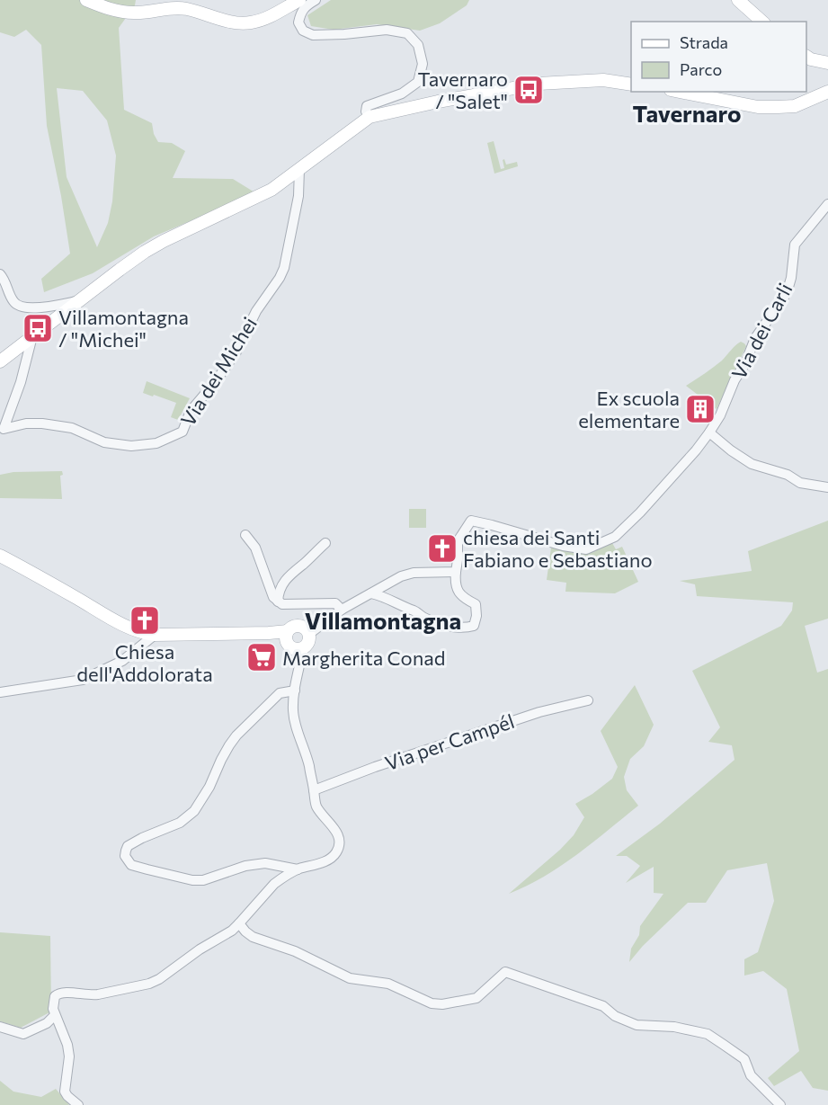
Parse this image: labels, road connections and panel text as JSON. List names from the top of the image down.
{
  "streets": {
    "street": ["Via dei Carli", "Via dei Michei", "Via per Campél"]
  },
  "districts": ["Tavernaro", "Villamontagna"],
  "places": {
    "bus stop": ["Tavernaro / \"Salet\"", "Villamontagna / \"Michei\""],
    "building": ["Ex scuola elementare"],
    "church": ["chiesa dei Santi Fabiano e Sebastiano", "Chiesa dell'Addolorata"],
    "supermarket": ["Margherita Conad"]
  },
  "legend": ["Strada", "Parco"]
}
